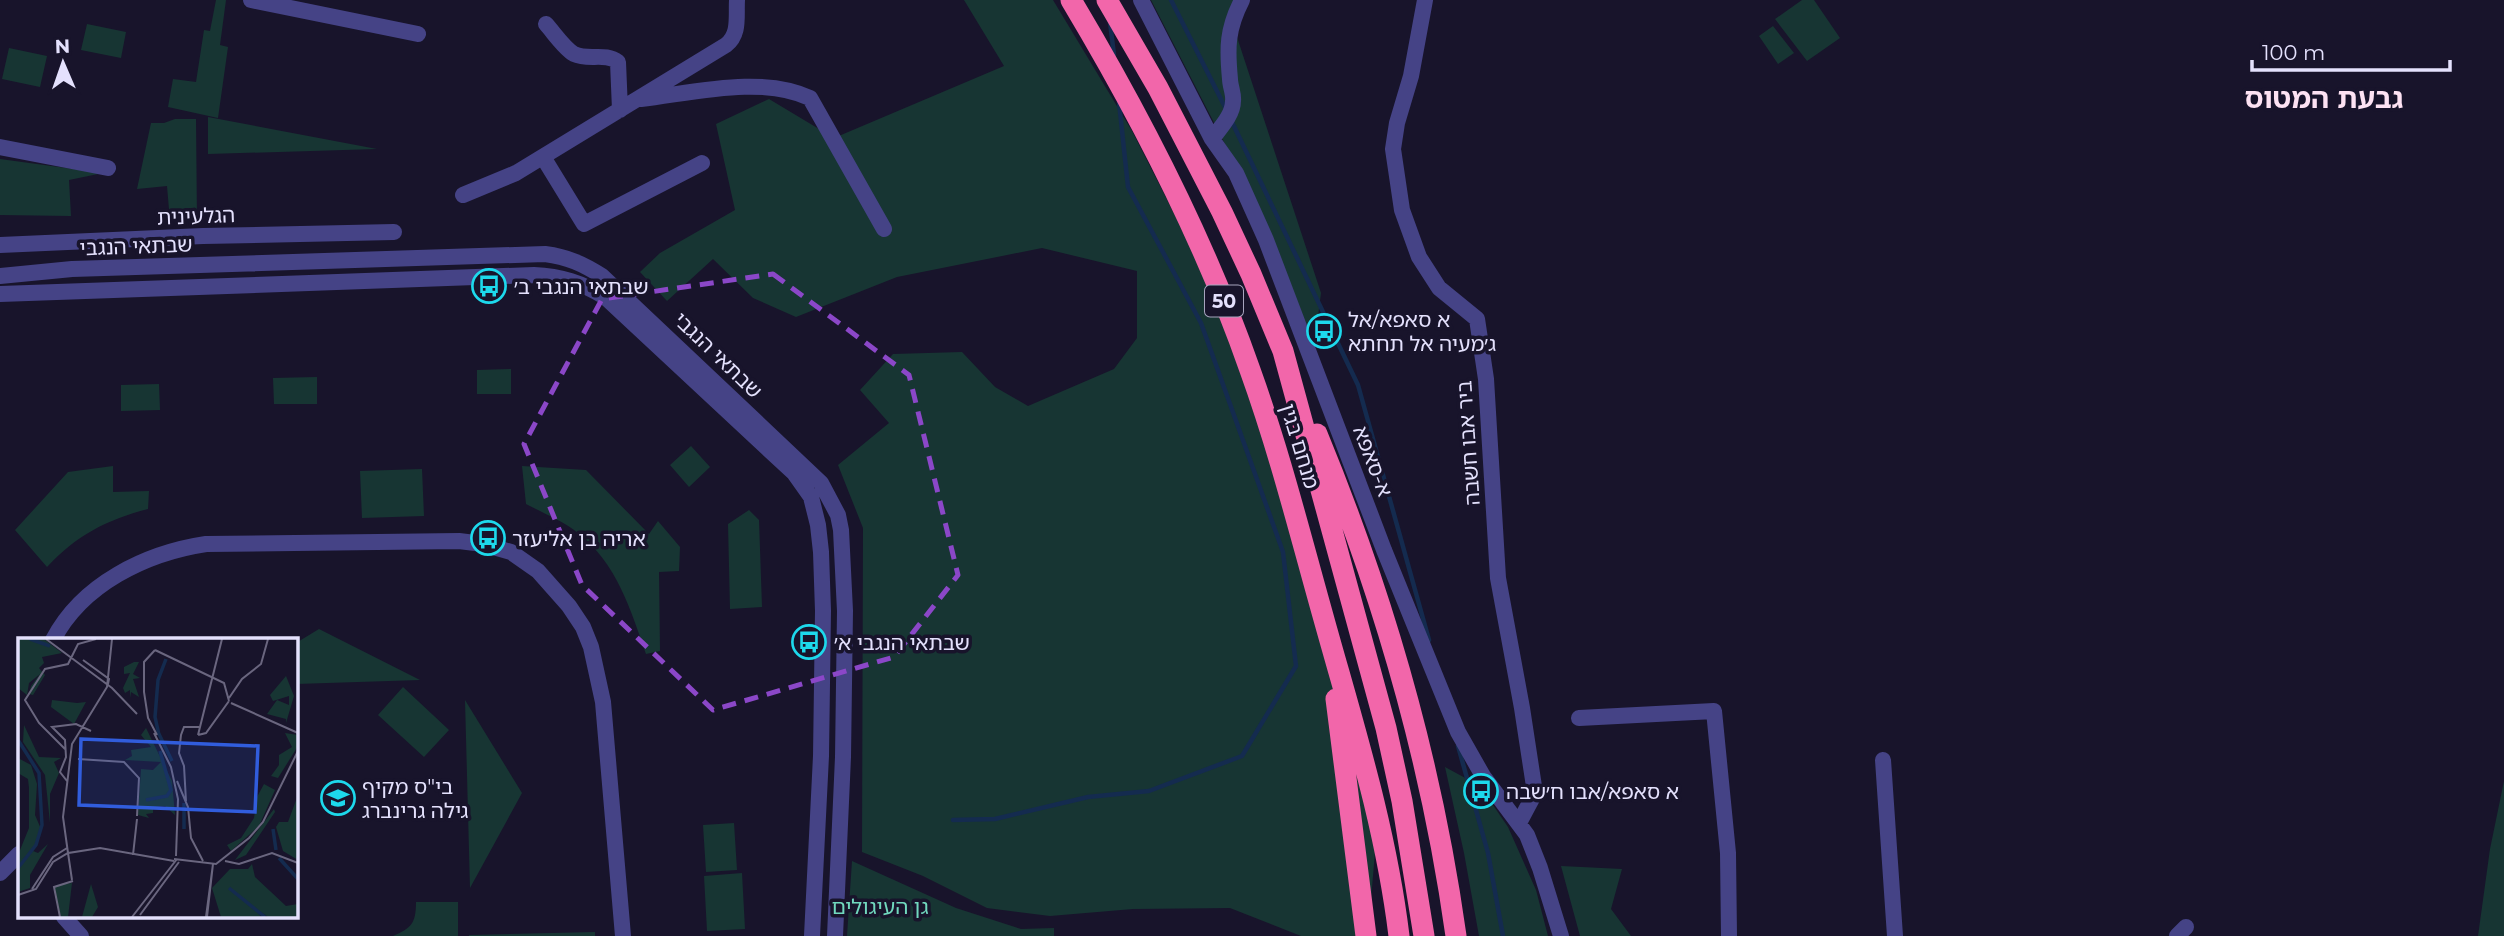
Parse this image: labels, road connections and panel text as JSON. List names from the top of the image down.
{
  "streets": {
    "highway": ["50", "מנחם בגין"],
    "street": [
      "הגלעינית",
      "שבתאי הנגבי",
      "ביר אבו חשבה",
      "א-סאפא"
    ]
  },
  "crossings": [
    ["ביר אבו חשבה", "א-סאפא"]
  ],
  "districts": ["גבעת המטוס"],
  "parks": ["גן העיגולים"],
  "places": {
    "bus stop": [
      "שבתאי הנגבי ב׳",
      "א סאפא/אל ג׳מעיה אל תחתא",
      "אריה בן אליעזר",
      "שבתאי הנגבי א׳",
      "א סאפא/אבו ח׳שבה"
    ],
    "school or university": ["בי\"ס מקיף גילה גרינברג"]
  },
  "scale_bar": "100 m",
  "north": "top"
}
